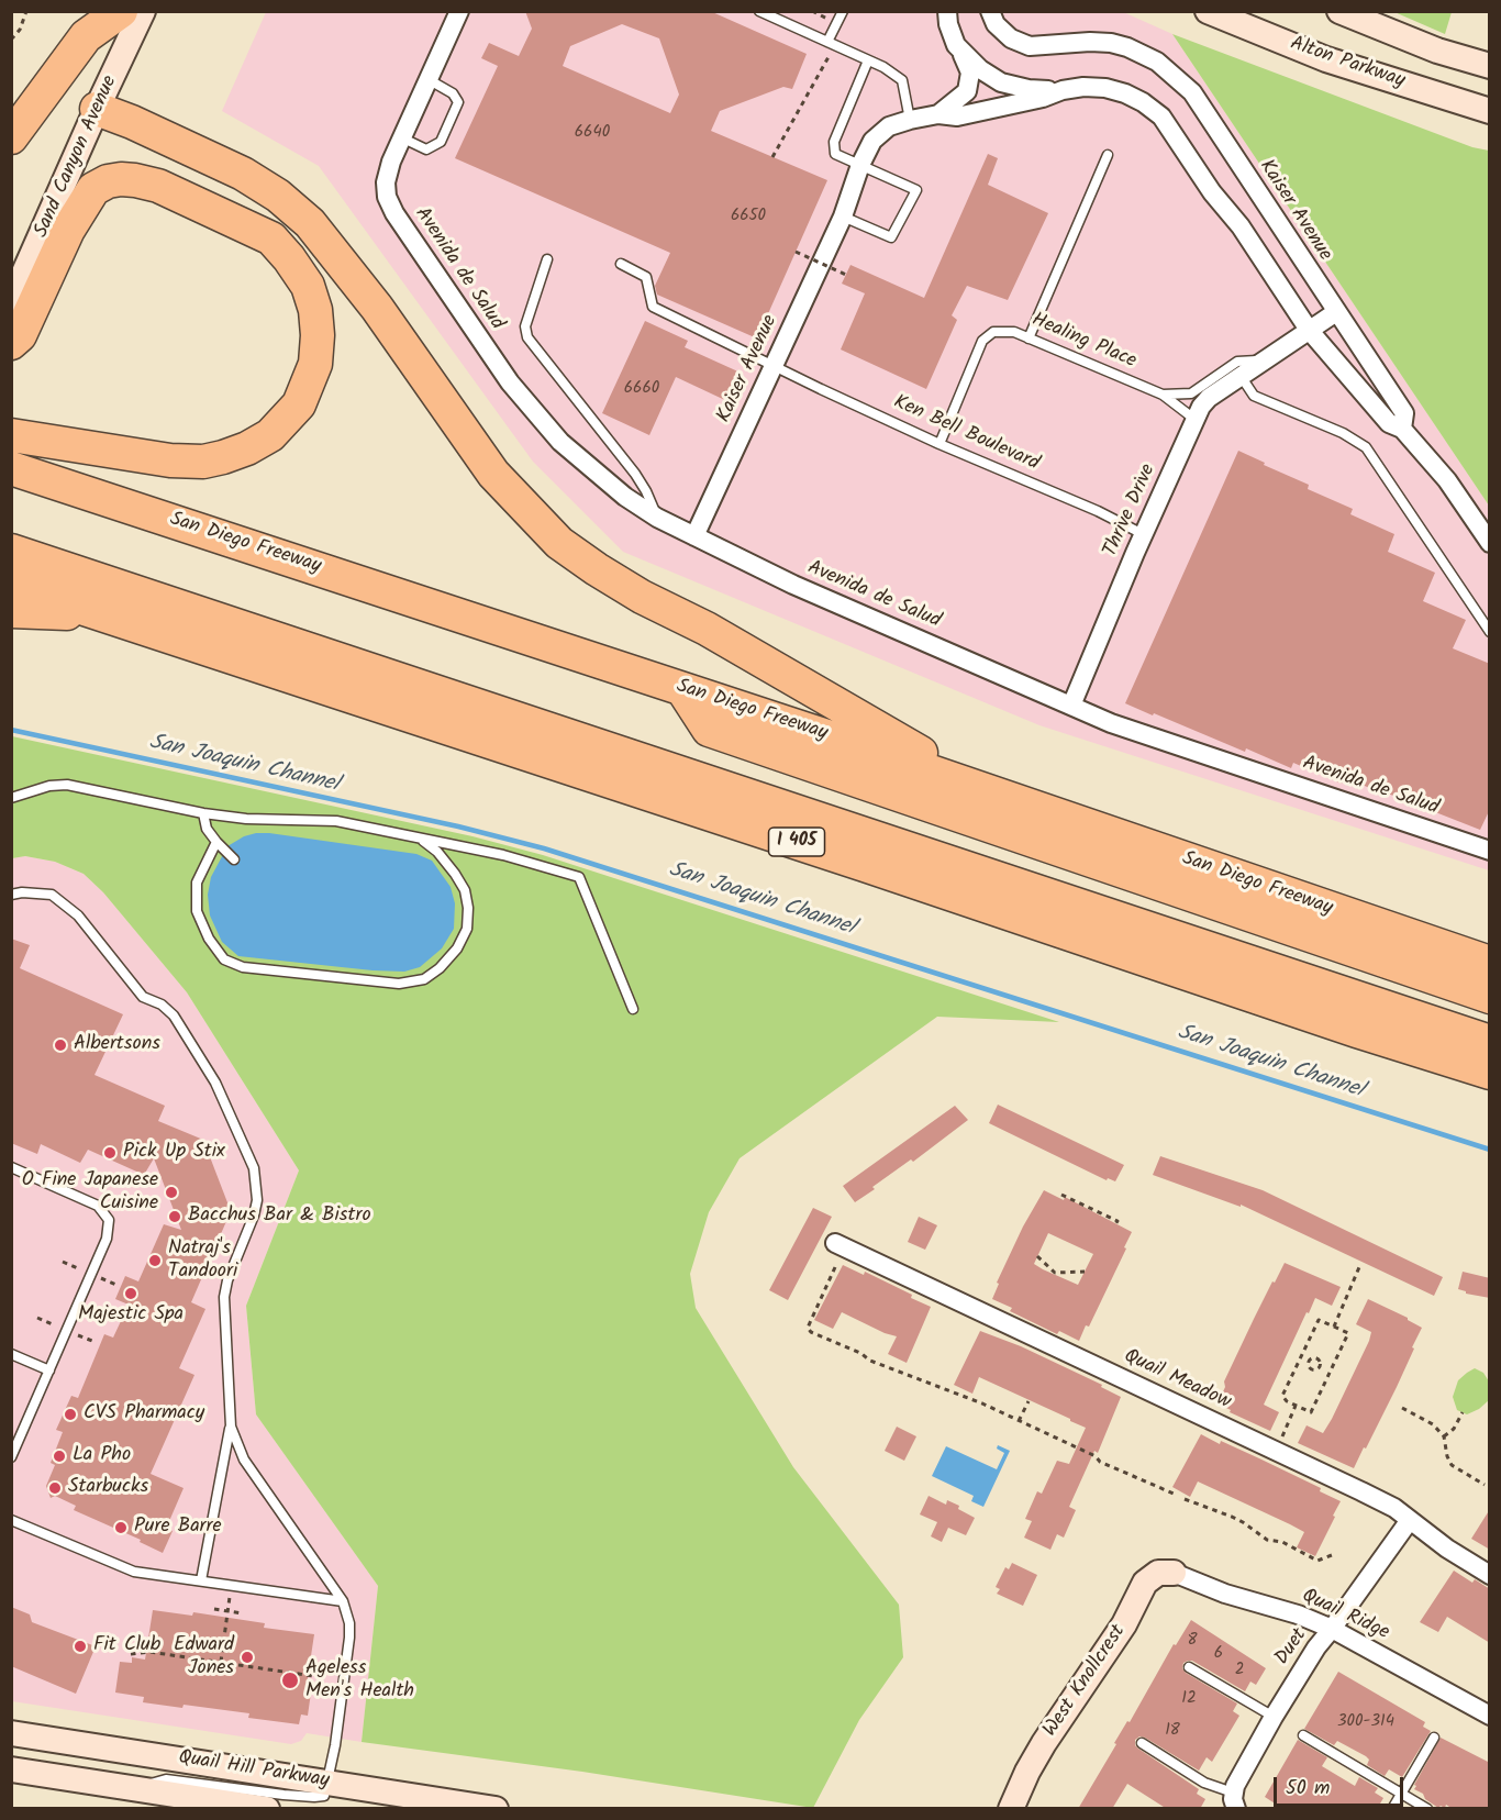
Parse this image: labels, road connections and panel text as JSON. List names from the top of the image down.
{
  "streets": {
    "highway": ["San Diego Freeway", "I 405"],
    "main road": [
      "Alton Parkway",
      "Sand Canyon Avenue",
      "West Knollcrest",
      "Quail Hill Parkway"
    ],
    "street": [
      "Kaiser Avenue",
      "Avenida de Salud",
      "Thrive Drive",
      "Quail Meadow",
      "Quail Ridge",
      "Duet"
    ],
    "lane": ["Healing Place", "Ken Bell Boulevard"]
  },
  "crossings": [
    ["Kaiser Avenue", "Avenida de Salud"],
    ["Kaiser Avenue", "Ken Bell Boulevard"],
    ["Kaiser Avenue", "Thrive Drive"],
    ["Avenida de Salud", "Thrive Drive"],
    ["Healing Place", "Ken Bell Boulevard"],
    ["Healing Place", "Thrive Drive"],
    ["Ken Bell Boulevard", "Thrive Drive"],
    ["Quail Meadow", "Duet"],
    ["Quail Ridge", "Duet"],
    ["Quail Ridge", "West Knollcrest"]
  ],
  "water": ["San Joaquin Channel"],
  "places": [
    "Albertsons",
    "Pick Up Stix",
    "O Fine Japanese Cuisine",
    "Bacchus Bar & Bistro",
    "Natraj's Tandoori",
    "Majestic Spa",
    "CVS Pharmacy",
    "La Pho",
    "Starbucks",
    "Pure Barre",
    "Fit Club",
    "Edward Jones",
    "Ageless Men's Health"
  ],
  "house_numbers": [
    "6640",
    "6650",
    "6660",
    "8",
    "6",
    "2",
    "12",
    "300-314",
    "18"
  ],
  "scale_bar": "50 m"
}
